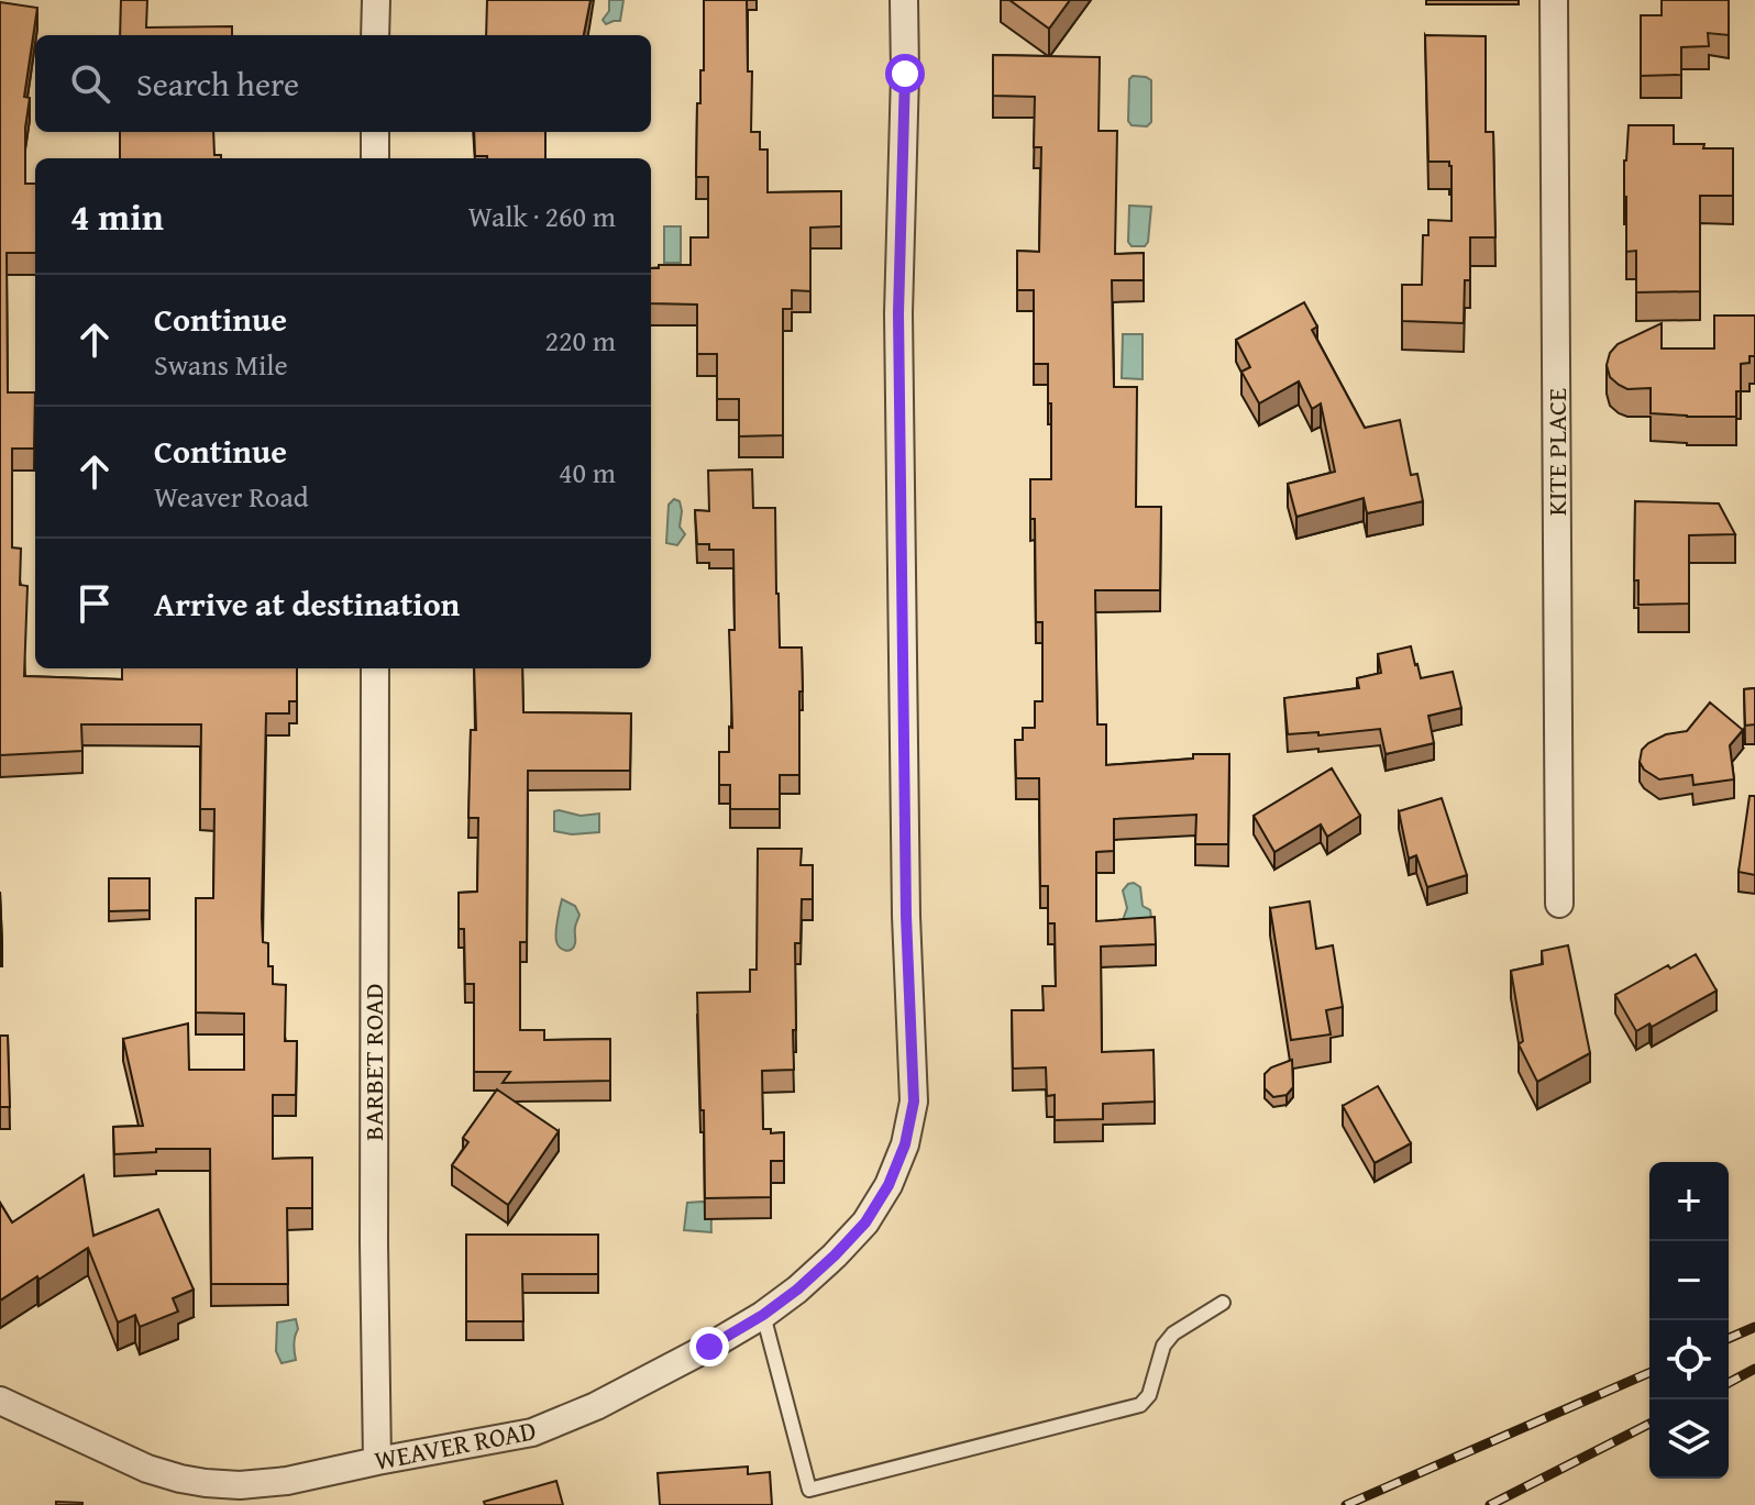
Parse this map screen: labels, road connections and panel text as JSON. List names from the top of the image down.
{
  "streets": {
    "street": ["KITE PLACE", "BARBET ROAD", "WEAVER ROAD"]
  },
  "crossings": [
    ["BARBET ROAD", "WEAVER ROAD"]
  ],
  "page": {
    "search": "Search here",
    "heading": ["4 min", "Walk · 260 m"],
    "list": [
      ["Continue", "Swans Mile", "220 m"],
      ["Continue", "Weaver Road", "40 m"],
      "Arrive at destination"
    ],
    "map_buttons": ["+", "−"]
  }
}
